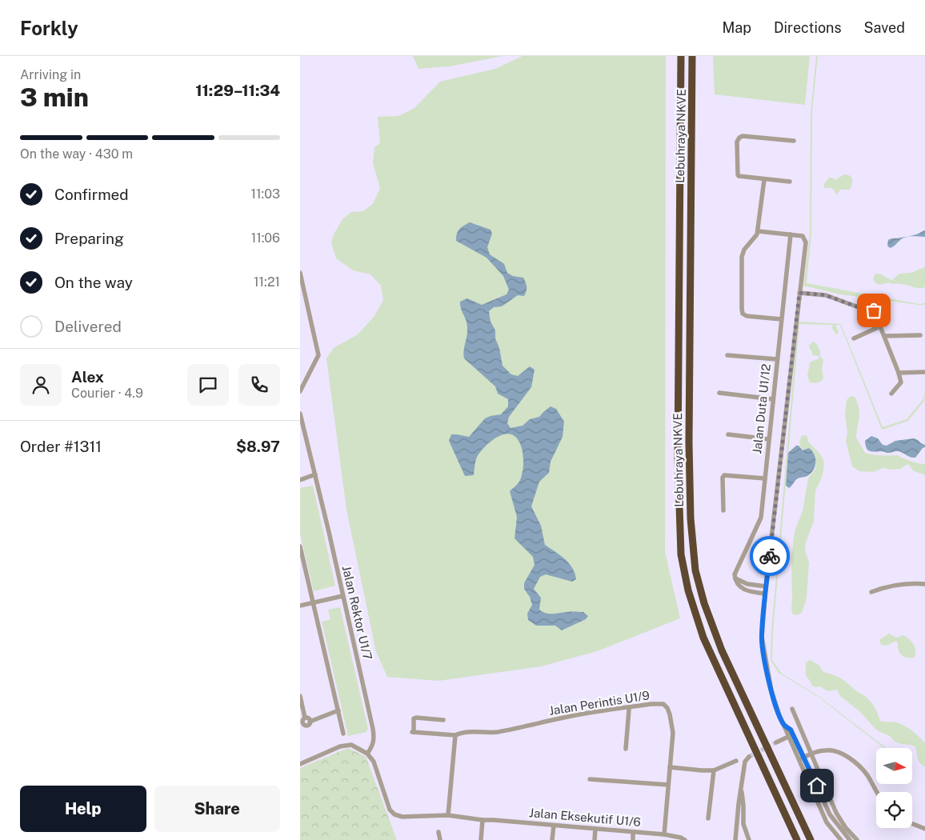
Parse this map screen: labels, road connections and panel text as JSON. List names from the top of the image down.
{
  "streets": {
    "highway": ["Lebuhraya NKVE"],
    "street": [
      "Jalan Duta U1/12",
      "Jalan Rektor U1/7",
      "Jalan Perintis U1/9",
      "Jalan Eksekutif U1/6"
    ]
  },
  "crossings": [
    ["Jalan Rektor U1/7", "Jalan Eksekutif U1/6"],
    ["Jalan Perintis U1/9", "Jalan Eksekutif U1/6"]
  ],
  "north": "right",
  "page": {
    "header": "Forkly",
    "nav": ["Map", "Directions", "Saved"],
    "heading": ["3 min", "Arriving in", "11:29–11:34"],
    "panel": [
      "Alex",
      "Courier · 4.9",
      "Order #1311",
      "$8.97"
    ],
    "bar": "On the way · 430 m",
    "list": [
      ["Confirmed", "11:03"],
      ["Preparing", "11:06"],
      ["On the way", "11:21"],
      "Delivered"
    ],
    "buttons": ["Help", "Share"]
  }
}
